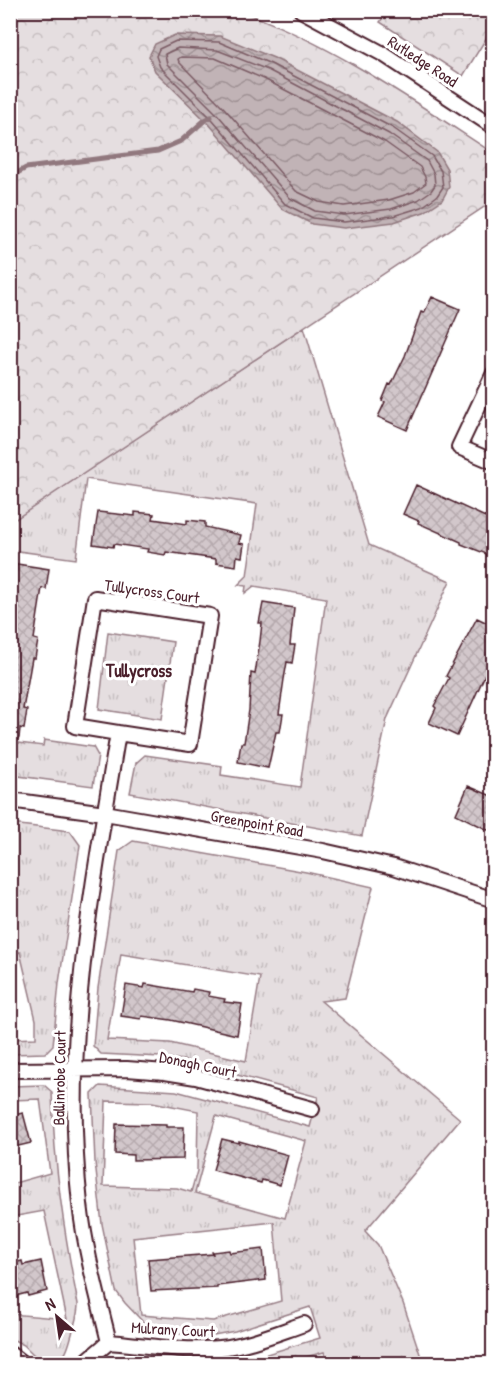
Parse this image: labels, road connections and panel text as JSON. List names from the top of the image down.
{
  "streets": {
    "street": [
      "Rutledge Road",
      "Tullycross Court",
      "Greenpoint Road",
      "Donagh Court",
      "Ballinrobe Court",
      "Mulrany Court"
    ]
  },
  "crossings": [
    ["Greenpoint Road", "Ballinrobe Court"],
    ["Donagh Court", "Ballinrobe Court"],
    ["Ballinrobe Court", "Mulrany Court"]
  ],
  "districts": ["Tullycross"],
  "north": "top left"
}
